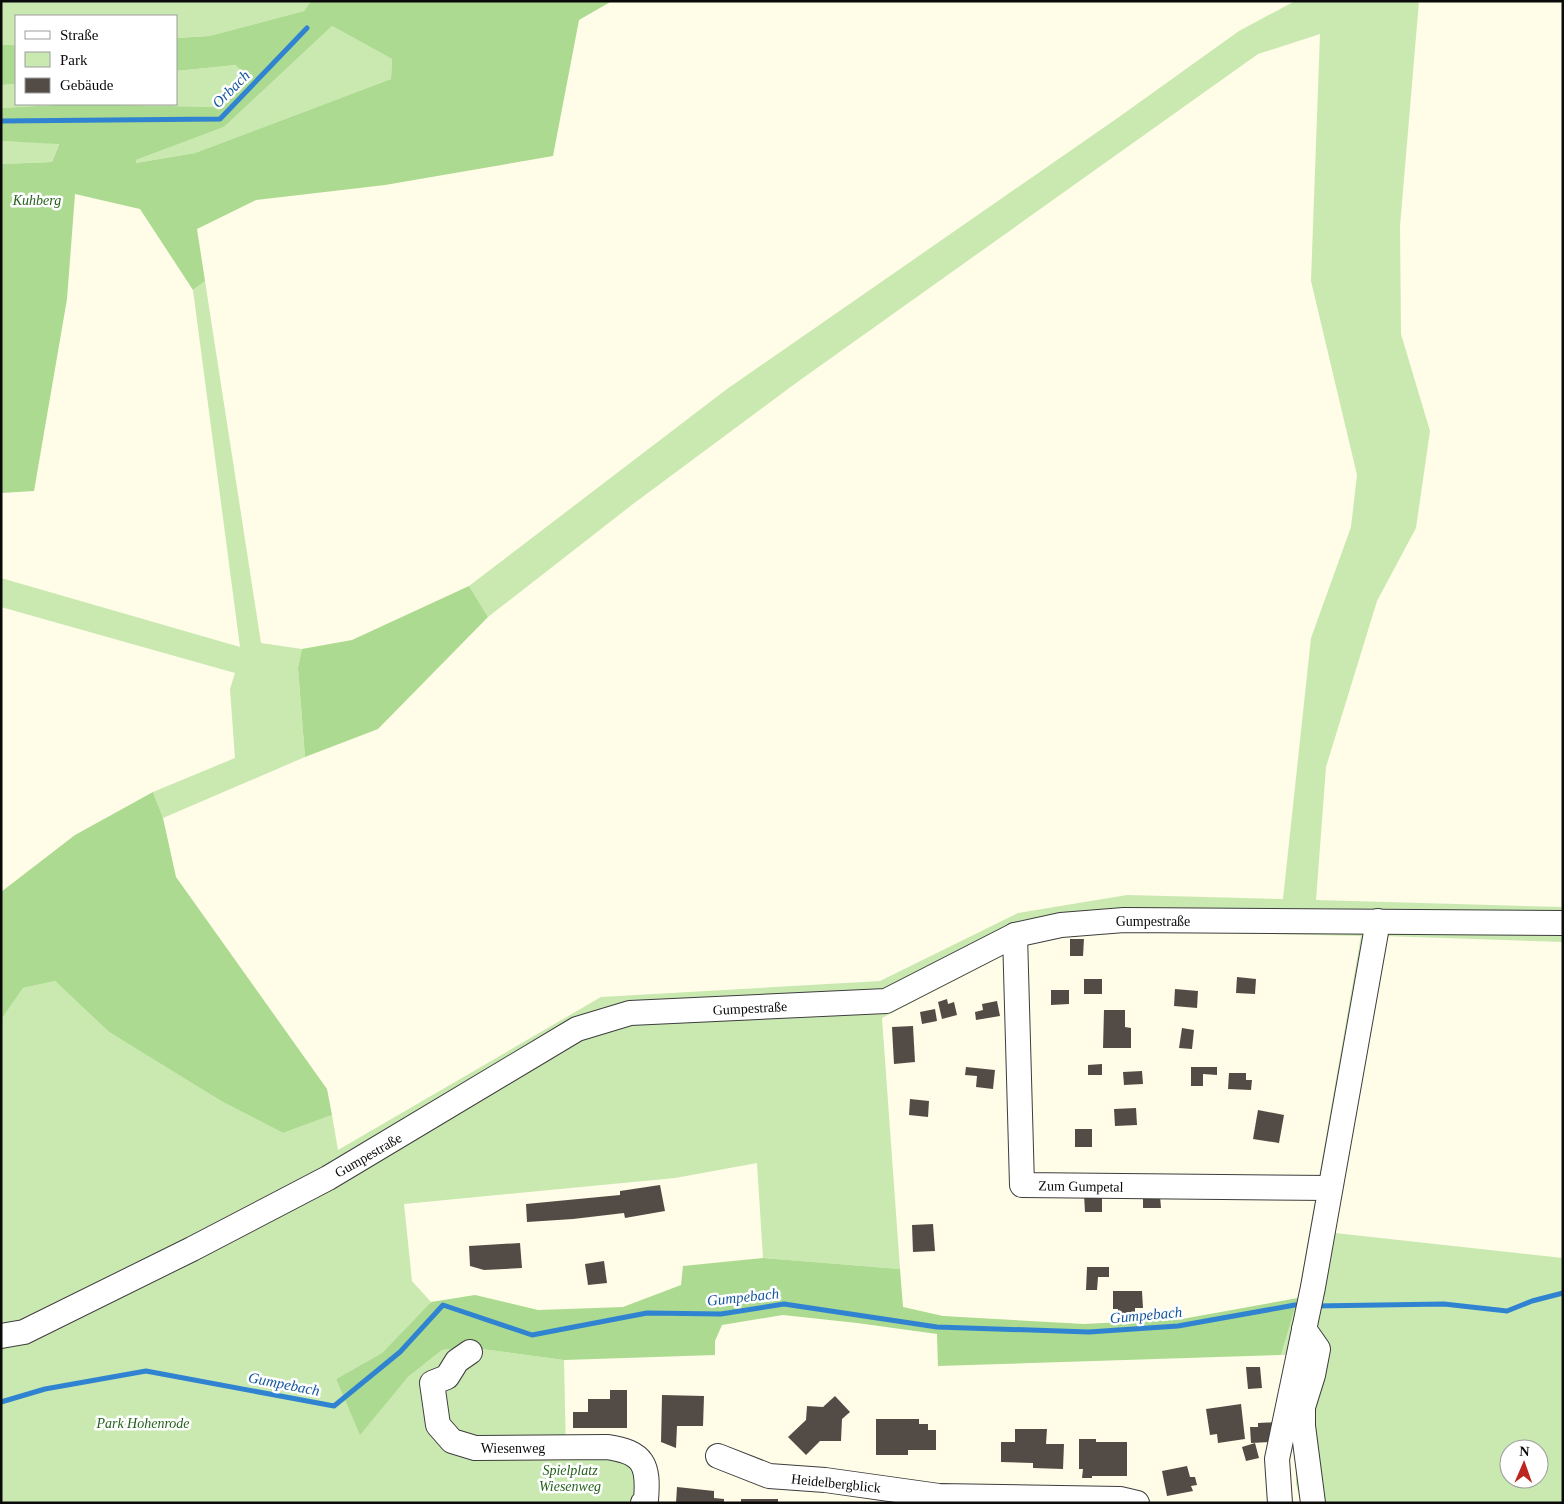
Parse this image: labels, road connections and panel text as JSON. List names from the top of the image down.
{
  "streets": {
    "street": [
      "Gumpestraße",
      "Zum Gumpetal",
      "Wiesenweg",
      "Heidelbergblick"
    ]
  },
  "crossings": [
    ["Gumpestraße", "Zum Gumpetal"]
  ],
  "water": ["Orbach", "Gumpebach"],
  "parks": ["Kuhberg", "Park Hohenrode", "Spielplatz Wiesenweg"],
  "legend": ["Straße", "Park", "Gebäude"],
  "north": "top"
}
